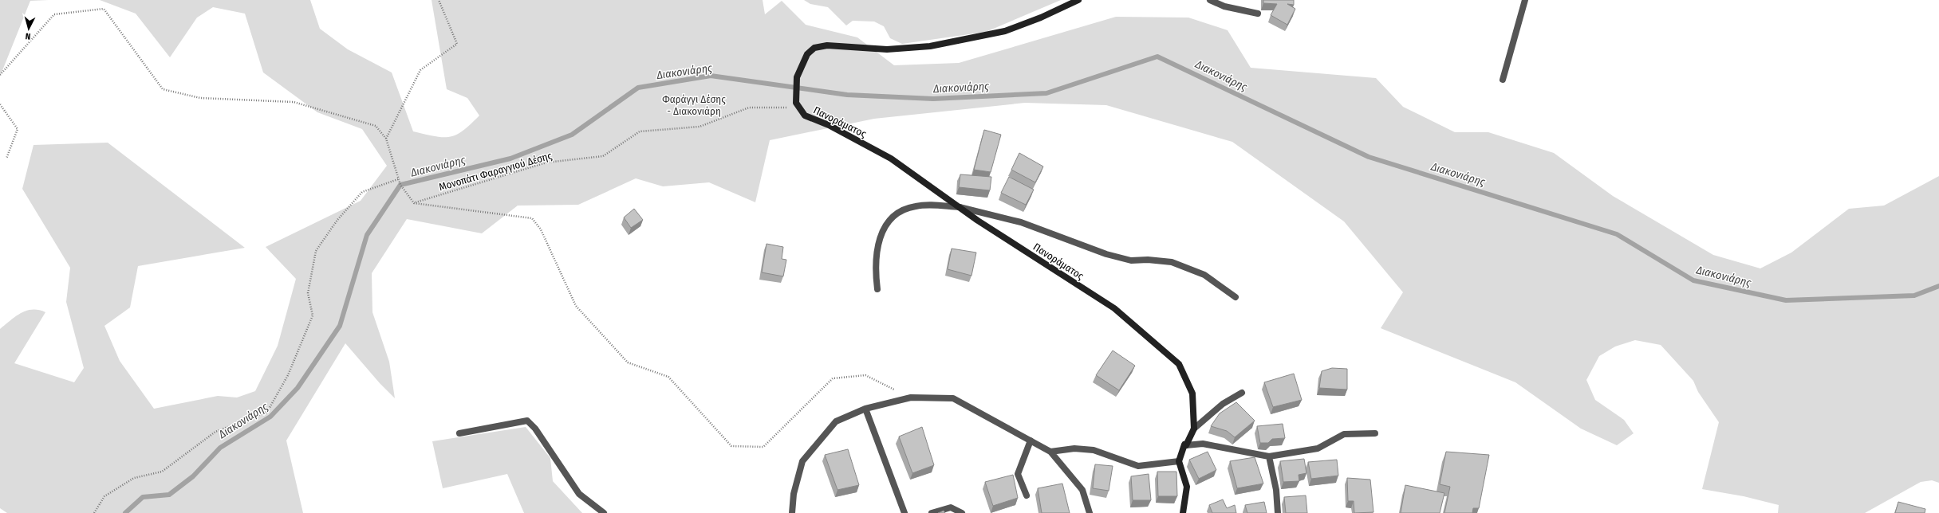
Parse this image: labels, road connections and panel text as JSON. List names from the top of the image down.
{
  "streets": {
    "main road": ["Πανοράματος"],
    "path": ["Μονοπάτι Φαραγγιού Δέσης"]
  },
  "crossings": [
    ["Πανοράματος", "Μονοπάτι Φαραγγιού Δέσης"]
  ],
  "water": ["Διακονιάρης"],
  "parks": ["Φαράγγι Δέσης - Διακονιάρη"],
  "north": "bottom"
}
